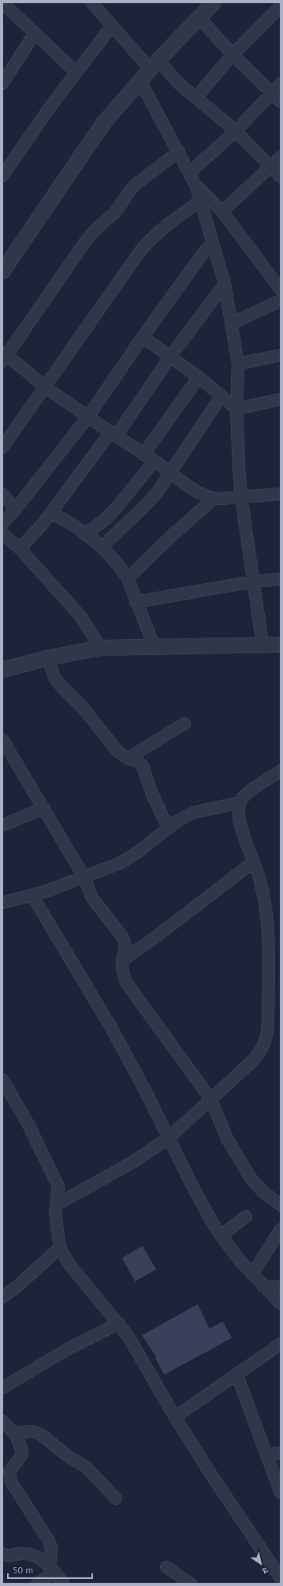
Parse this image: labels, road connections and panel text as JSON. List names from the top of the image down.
{
  "scale_bar": "50 m",
  "north": "bottom right"
}
